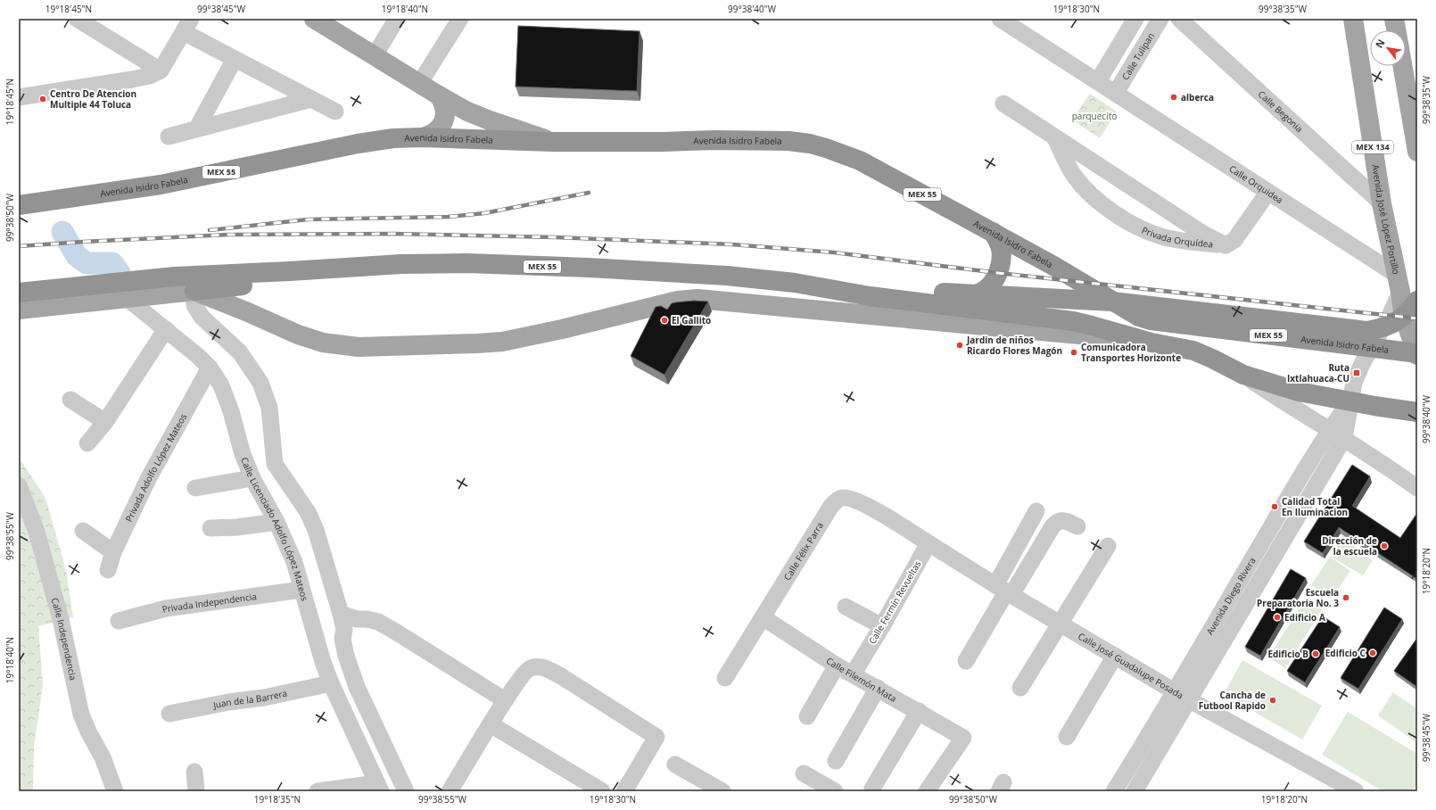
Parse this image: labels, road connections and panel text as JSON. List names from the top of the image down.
{
  "streets": {
    "highway": ["Avenida Isidro Fabela", "MEX 55"],
    "main road": ["MEX 134", "Avenida José López Portillo"],
    "street": [
      "Calle Tulipan",
      "Calle Begonia",
      "Calle Orquidea",
      "Privada Orquídea",
      "Privada Adolfo López Mateos",
      "Calle Licenciado Adolfo López Mateos",
      "Calle Félix Parra",
      "Avenida Diego Rivera",
      "Calle Fermín Revueltas",
      "Privada Independencia",
      "Calle Independencia",
      "Calle José Guadalupe Posada",
      "Calle Filemón Mata",
      "Juan de la Barrera"
    ]
  },
  "crossings": [
    ["Calle Tulipan", "Calle Orquidea"],
    ["Calle Begonia", "Avenida José López Portillo"],
    ["Avenida Isidro Fabela", "Avenida Diego Rivera"],
    ["MEX 55", "Calle Licenciado Adolfo López Mateos"],
    ["MEX 55", "Avenida Diego Rivera"],
    ["Calle Orquidea", "Avenida José López Portillo"],
    ["Calle Orquidea", "Avenida Diego Rivera"],
    ["Avenida José López Portillo", "Avenida Diego Rivera"],
    ["Privada Adolfo López Mateos", "Calle Licenciado Adolfo López Mateos"],
    ["Calle Licenciado Adolfo López Mateos", "Privada Independencia"],
    ["Calle Licenciado Adolfo López Mateos", "Juan de la Barrera"],
    ["Calle Félix Parra", "Calle Fermín Revueltas"],
    ["Calle Félix Parra", "Calle José Guadalupe Posada"],
    ["Calle Félix Parra", "Calle Filemón Mata"],
    ["Avenida Diego Rivera", "Calle José Guadalupe Posada"],
    ["Calle Fermín Revueltas", "Calle José Guadalupe Posada"],
    ["Calle Fermín Revueltas", "Calle Filemón Mata"]
  ],
  "parks": ["parquecito"],
  "places": {
    "other": [
      "alberca",
      "Centro De Atencion Multiple 44 Toluca",
      "El Gallito",
      "Jardin de niños Ricardo Flores Magón",
      "Comunicadora Transportes Horizonte",
      "Calidad Total En Iluminacion",
      "Dirección de la escuela",
      "Escuela Preparatoria No. 3",
      "Edificio A",
      "Edificio C",
      "Edificio B",
      "Cancha de Futbool Rapido"
    ],
    "transit": ["Ruta Ixtlahuaca-CU"]
  },
  "north": "top left",
  "coordinates": [
    "19°18'45\"N",
    "99°38'45\"W",
    "19°18'40\"N",
    "99°38'40\"W",
    "19°18'30\"N",
    "99°38'35\"W",
    "99°38'50\"W",
    "99°38'55\"W",
    "19°18'20\"N",
    "19°18'35\"N"
  ]
}
